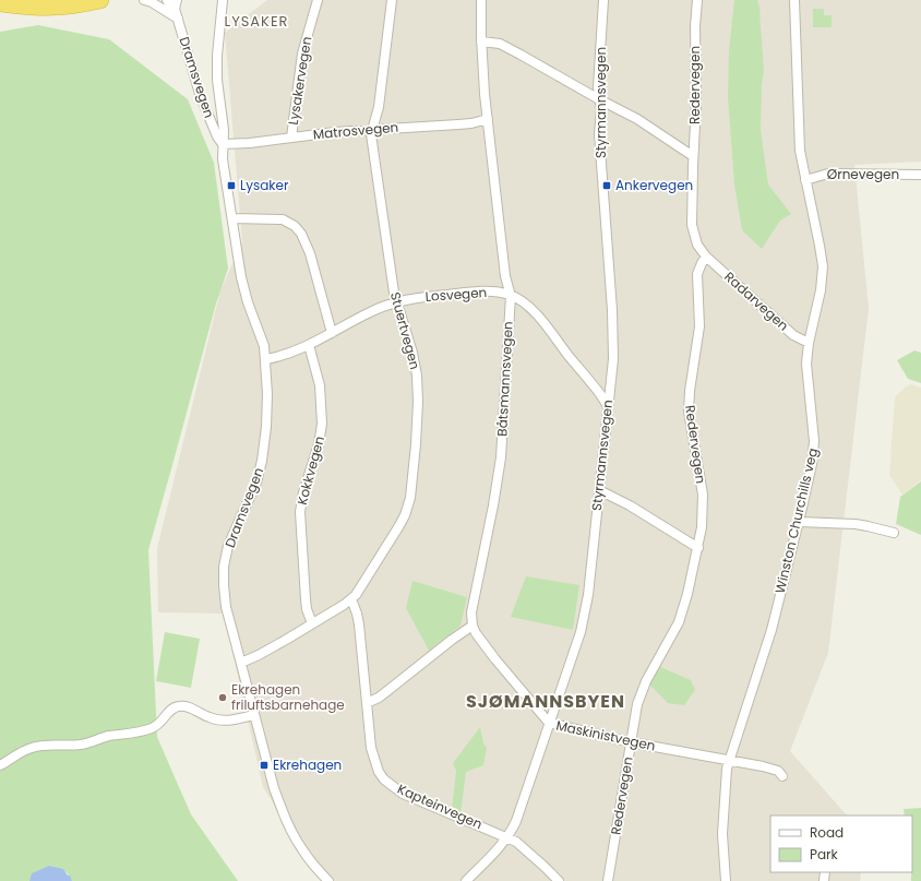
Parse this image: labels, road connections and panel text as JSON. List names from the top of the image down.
{
  "streets": {
    "street": [
      "Dramsvegen",
      "Lysakervegen",
      "Redervegen",
      "Styrmannsvegen",
      "Matrosvegen",
      "Ørnevegen",
      "Losvegen",
      "Radarvegen",
      "Stuertvegen",
      "Båtsmannsvegen",
      "Kokkvegen",
      "Winston Churchills veg",
      "Maskinistvegen",
      "Kapteinvegen"
    ]
  },
  "crossings": [
    ["Dramsvegen", "Matrosvegen"],
    ["Dramsvegen", "Losvegen"],
    ["Dramsvegen", "Stuertvegen"],
    ["Lysakervegen", "Matrosvegen"],
    ["Redervegen", "Radarvegen"],
    ["Redervegen", "Maskinistvegen"],
    ["Styrmannsvegen", "Losvegen"],
    ["Styrmannsvegen", "Maskinistvegen"],
    ["Styrmannsvegen", "Kapteinvegen"],
    ["Matrosvegen", "Stuertvegen"],
    ["Matrosvegen", "Båtsmannsvegen"],
    ["Ørnevegen", "Winston Churchills veg"],
    ["Losvegen", "Stuertvegen"],
    ["Losvegen", "Båtsmannsvegen"],
    ["Losvegen", "Kokkvegen"],
    ["Radarvegen", "Winston Churchills veg"],
    ["Stuertvegen", "Kokkvegen"],
    ["Stuertvegen", "Kapteinvegen"],
    ["Båtsmannsvegen", "Maskinistvegen"],
    ["Winston Churchills veg", "Maskinistvegen"]
  ],
  "districts": ["LYSAKER", "SJØMANNSBYEN"],
  "places": {
    "transit": ["Lysaker", "Ankervegen", "Ekrehagen"],
    "other": ["Ekrehagen friluftsbarnehage"]
  },
  "legend": ["Road", "Park"]
}
